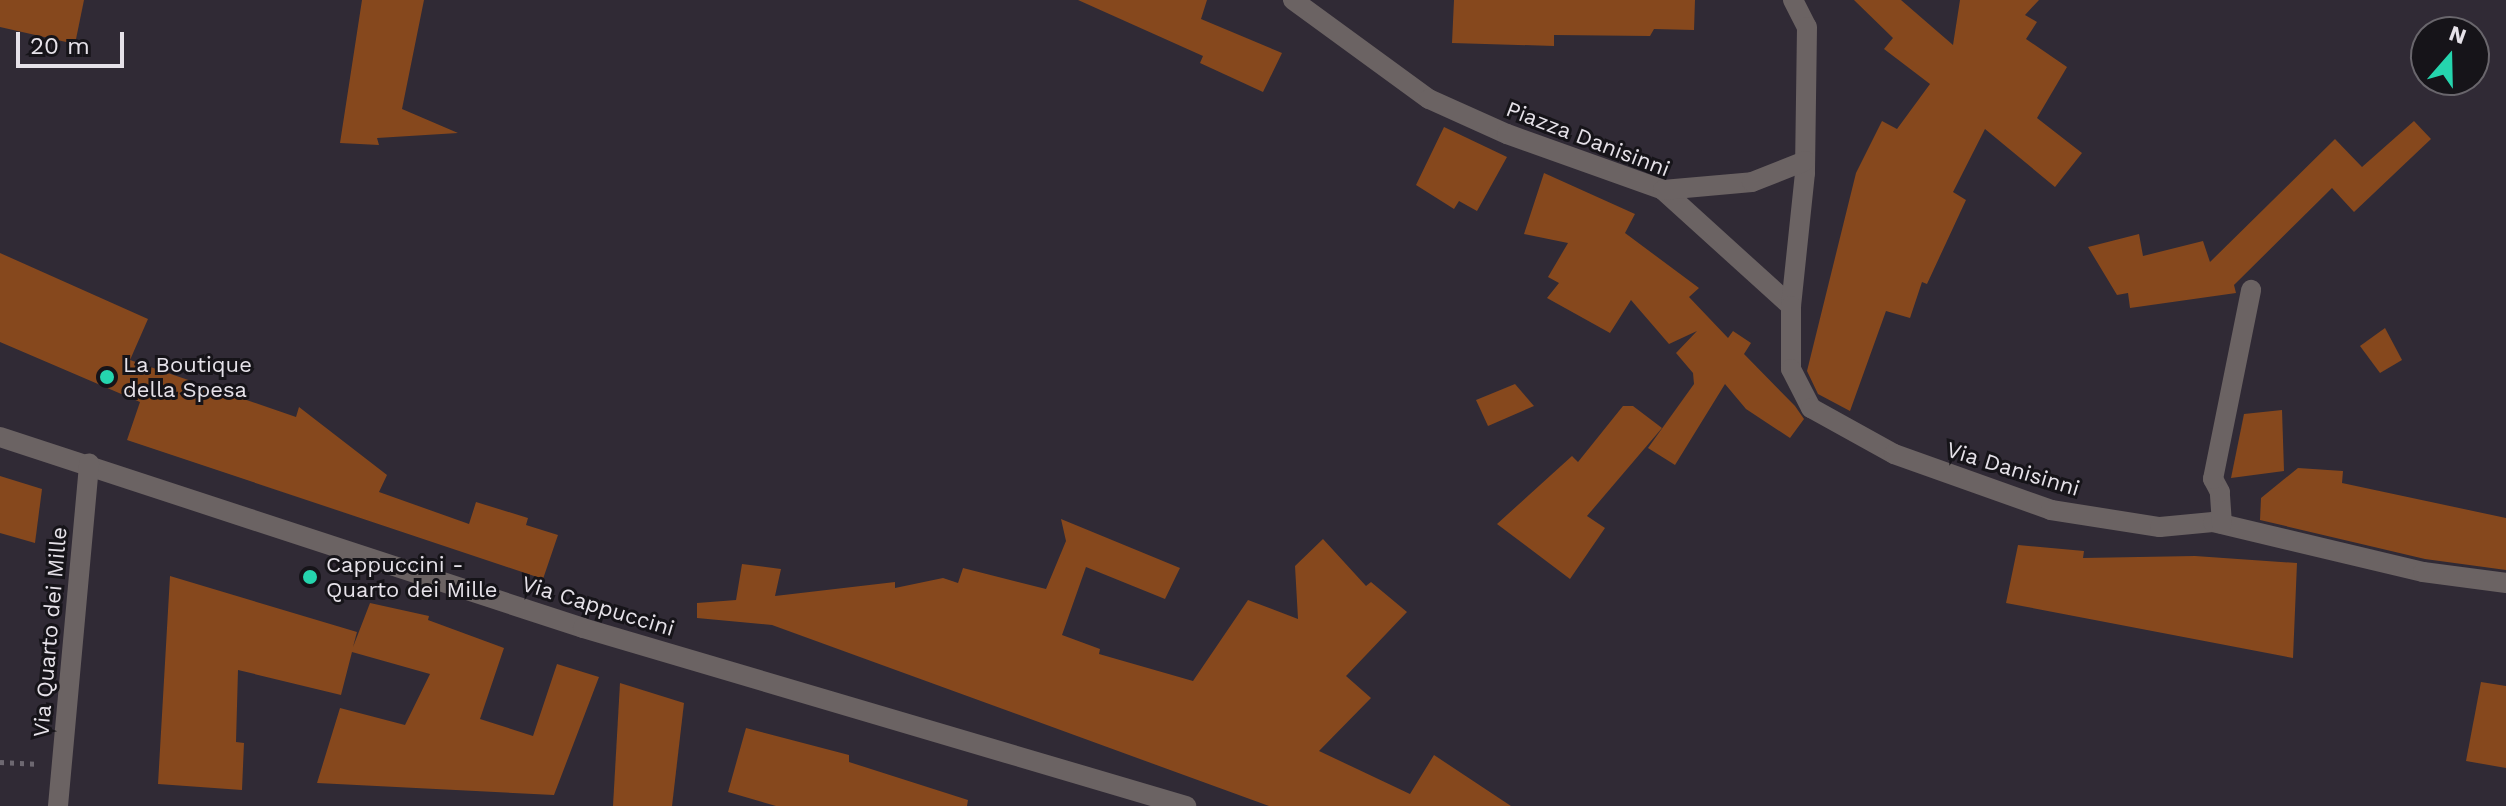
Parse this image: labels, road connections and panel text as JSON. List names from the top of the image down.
{
  "streets": {
    "street": [
      "Piazza Danisinni",
      "Via Danisinni",
      "Via Cappuccini",
      "Via Quarto dei Mille"
    ]
  },
  "crossings": [
    ["Piazza Danisinni", "Via Danisinni"],
    ["Via Cappuccini", "Via Quarto dei Mille"]
  ],
  "places": ["La Boutique della Spesa", "Cappuccini - Quarto dei Mille"],
  "scale_bar": "20 m",
  "north": "top"
}
